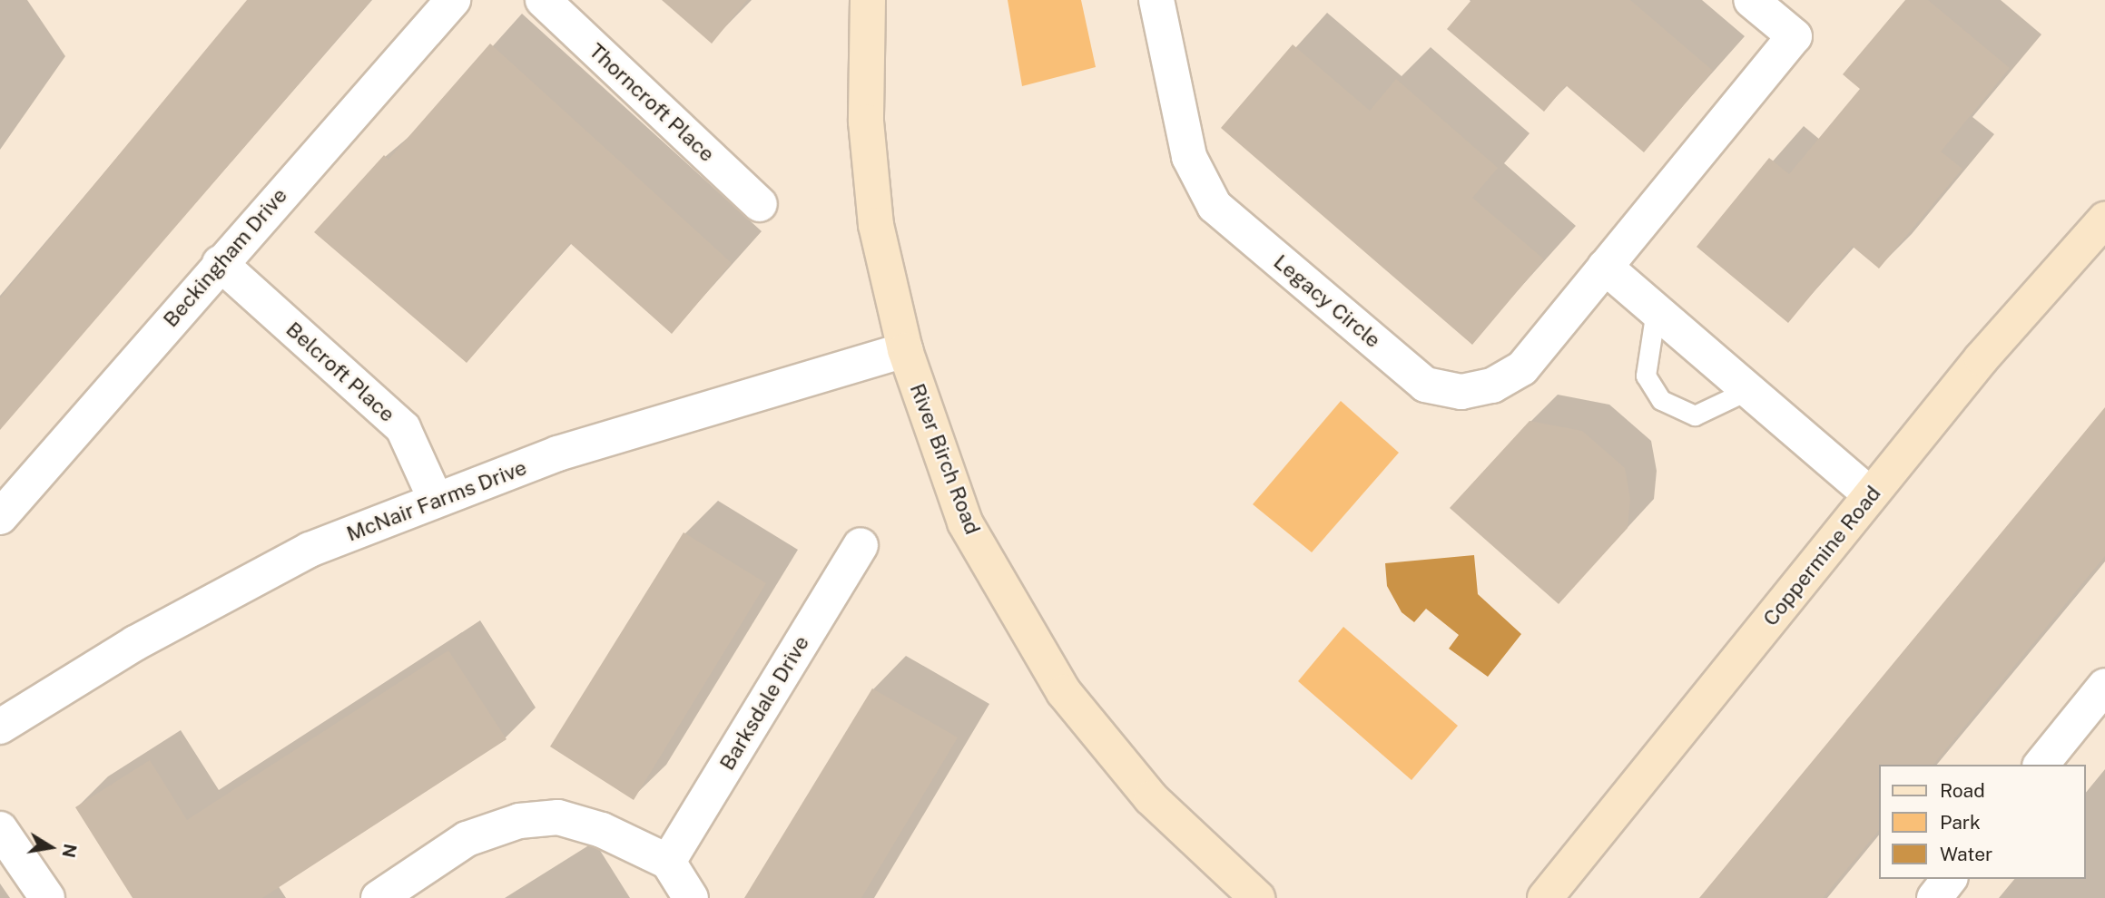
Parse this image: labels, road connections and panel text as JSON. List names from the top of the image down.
{
  "streets": {
    "street": [
      "Thorncroft Place",
      "Beckingham Drive",
      "Legacy Circle",
      "Belcroft Place",
      "River Birch Road",
      "McNair Farms Drive",
      "Coppermine Road",
      "Barksdale Drive"
    ]
  },
  "crossings": [
    ["Beckingham Drive", "Belcroft Place"],
    ["Belcroft Place", "McNair Farms Drive"],
    ["River Birch Road", "McNair Farms Drive"]
  ],
  "legend": ["Road", "Park", "Water"],
  "north": "right"
}
